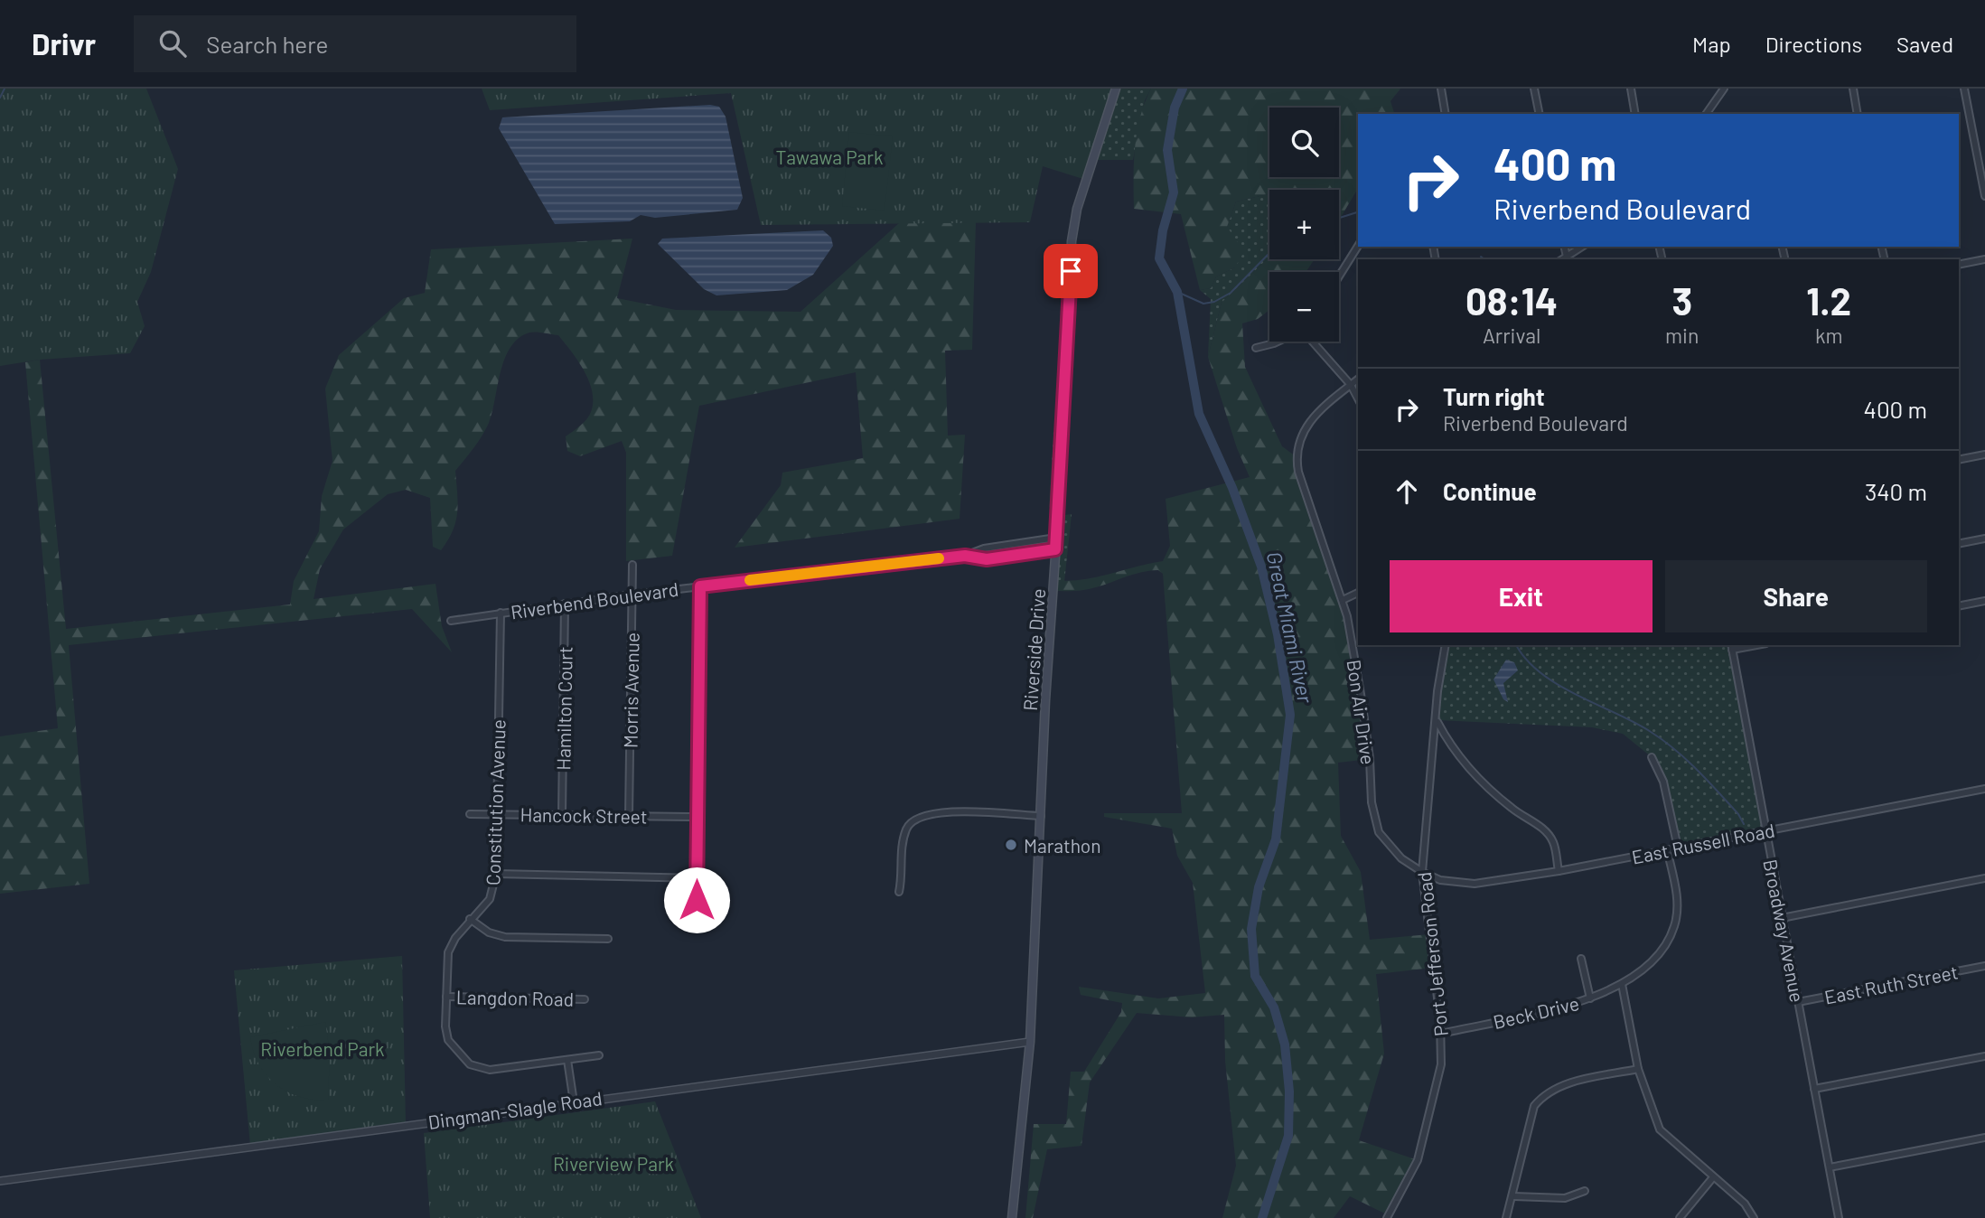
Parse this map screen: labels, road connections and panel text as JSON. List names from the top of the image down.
{
  "streets": {
    "main road": ["Riverside Drive"],
    "street": [
      "Riverbend Boulevard",
      "Morris Avenue",
      "Hamilton Court",
      "Bon Air Drive",
      "Constitution Avenue",
      "Hancock Street",
      "East Russell Road",
      "Broadway Avenue",
      "Port Jefferson Road",
      "East Ruth Street",
      "Langdon Road",
      "Beck Drive",
      "Dingman-Slagle Road"
    ]
  },
  "crossings": [
    ["Riverbend Boulevard", "Morris Avenue"],
    ["Riverbend Boulevard", "Hamilton Court"],
    ["Riverbend Boulevard", "Constitution Avenue"],
    ["Riverside Drive", "Dingman-Slagle Road"],
    ["Morris Avenue", "Hancock Street"],
    ["Hamilton Court", "Hancock Street"],
    ["Bon Air Drive", "East Russell Road"],
    ["Bon Air Drive", "Port Jefferson Road"],
    ["Constitution Avenue", "Hancock Street"],
    ["Constitution Avenue", "Langdon Road"],
    ["East Russell Road", "Broadway Avenue"],
    ["East Russell Road", "Port Jefferson Road"],
    ["East Russell Road", "Beck Drive"],
    ["Broadway Avenue", "East Ruth Street"],
    ["Port Jefferson Road", "Beck Drive"]
  ],
  "water": ["Great Miami River"],
  "parks": ["Tawawa Park", "Riverbend Park", "Riverview Park"],
  "places": ["Marathon"],
  "page": {
    "header": "Drivr",
    "search": "Search here",
    "nav": ["Map", "Directions", "Saved"],
    "map_buttons": ["+", "−"],
    "turn": ["400 m", "Riverbend Boulevard"],
    "eta": [
      "08:14",
      "Arrival",
      "3",
      "min",
      "1.2",
      "km"
    ],
    "list": [
      {
        "name": "Turn right",
        "note": "Riverbend Boulevard",
        "value": "400 m"
      },
      {
        "name": "Continue",
        "value": "340 m"
      }
    ],
    "buttons": ["Exit", "Share"]
  }
}
